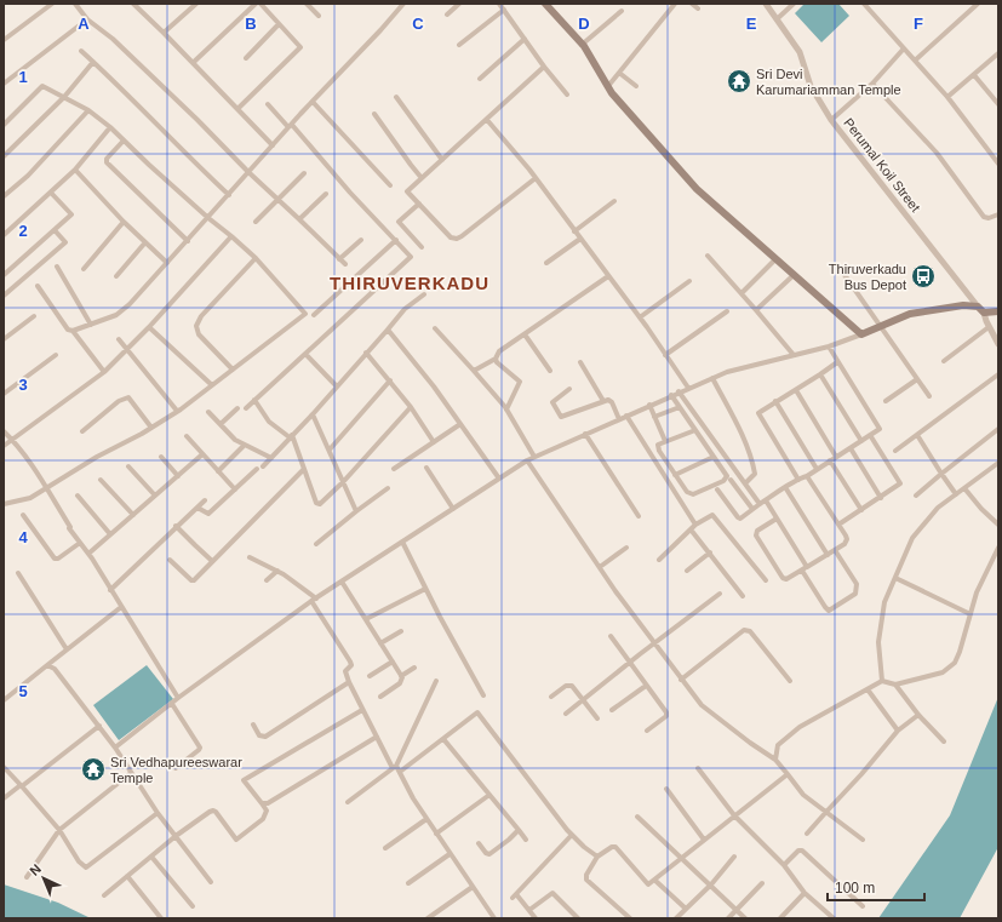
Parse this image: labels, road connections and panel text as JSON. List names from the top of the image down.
{
  "streets": {
    "street": ["Perumal Koil Street"]
  },
  "districts": ["THIRUVERKADU"],
  "places": {
    "temple": ["Sri Devi Karumariamman Temple", "Sri Vedhapureeswarar Temple"],
    "bus stop": ["Thiruverkadu Bus Depot"]
  },
  "scale_bar": "100 m",
  "north": "top left",
  "grid": {
    "columns": [
      "A",
      "B",
      "C",
      "D",
      "E",
      "F"
    ],
    "rows": [
      "1",
      "2",
      "3",
      "4",
      "5"
    ]
  }
}
